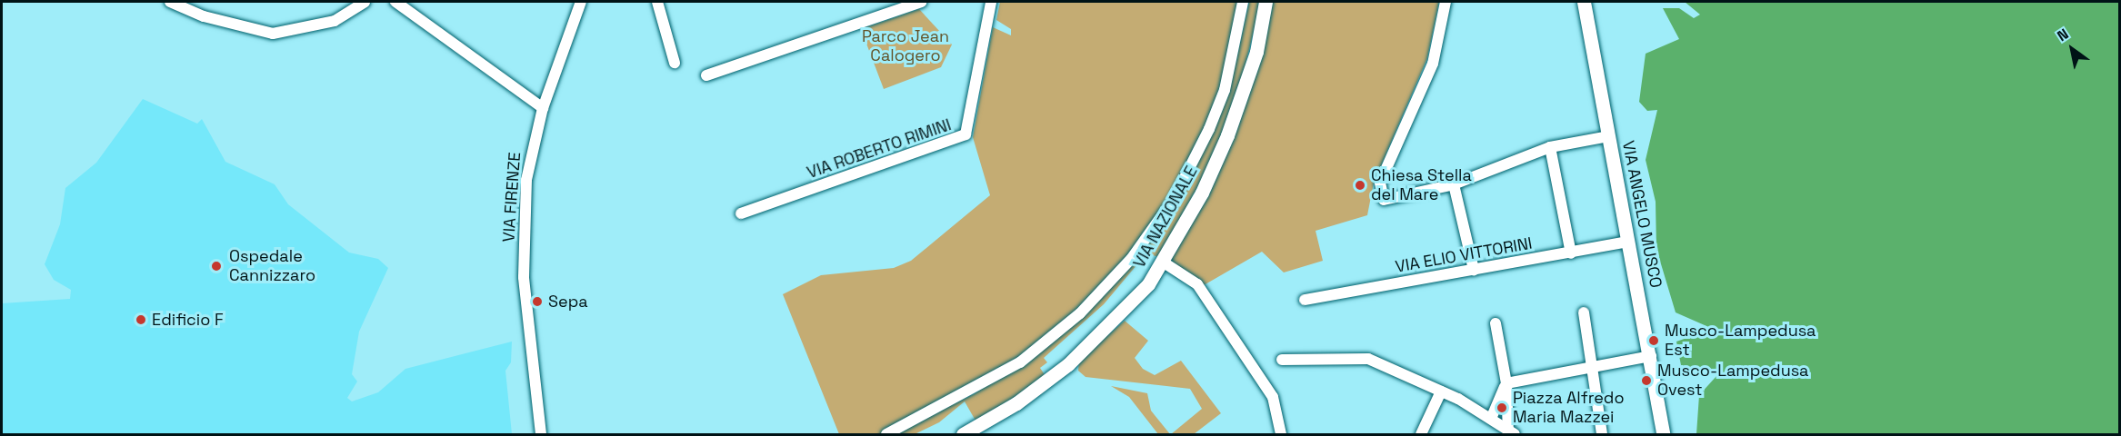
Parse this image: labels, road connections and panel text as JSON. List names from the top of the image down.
{
  "streets": {
    "main road": ["VIA ANGELO MUSCO", "VIA NAZIONALE"],
    "street": ["VIA ROBERTO RIMINI", "VIA FIRENZE", "VIA ELIO VITTORINI"]
  },
  "crossings": [
    ["VIA ANGELO MUSCO", "VIA ELIO VITTORINI"]
  ],
  "parks": ["Parco Jean Calogero"],
  "places": [
    "Chiesa Stella del Mare",
    "Ospedale Cannizzaro",
    "Sepa",
    "Edificio F",
    "Musco-Lampedusa Est",
    "Musco-Lampedusa Ovest",
    "Piazza Alfredo Maria Mazzei"
  ],
  "north": "top left"
}
